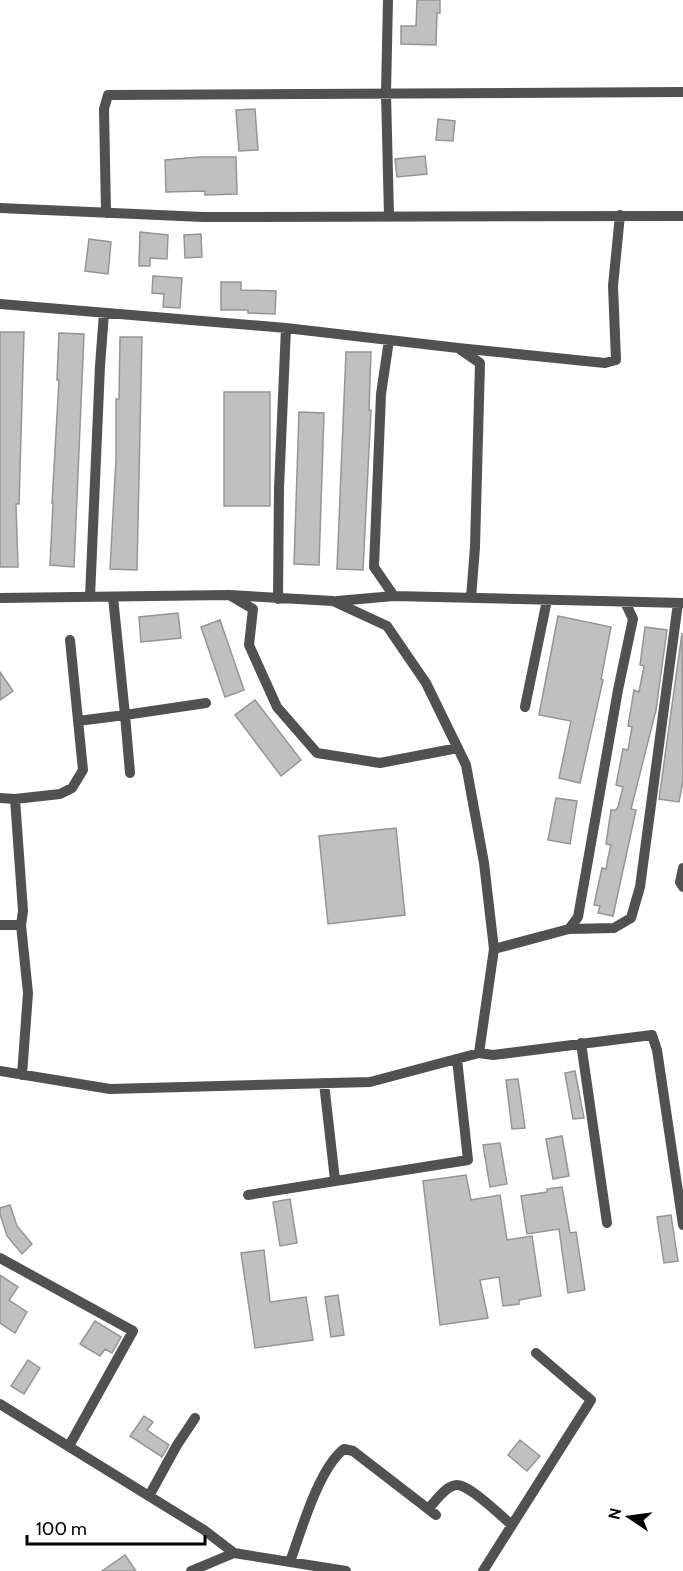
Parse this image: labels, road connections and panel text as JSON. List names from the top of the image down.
{
  "scale_bar": "100 m",
  "north": "left"
}
